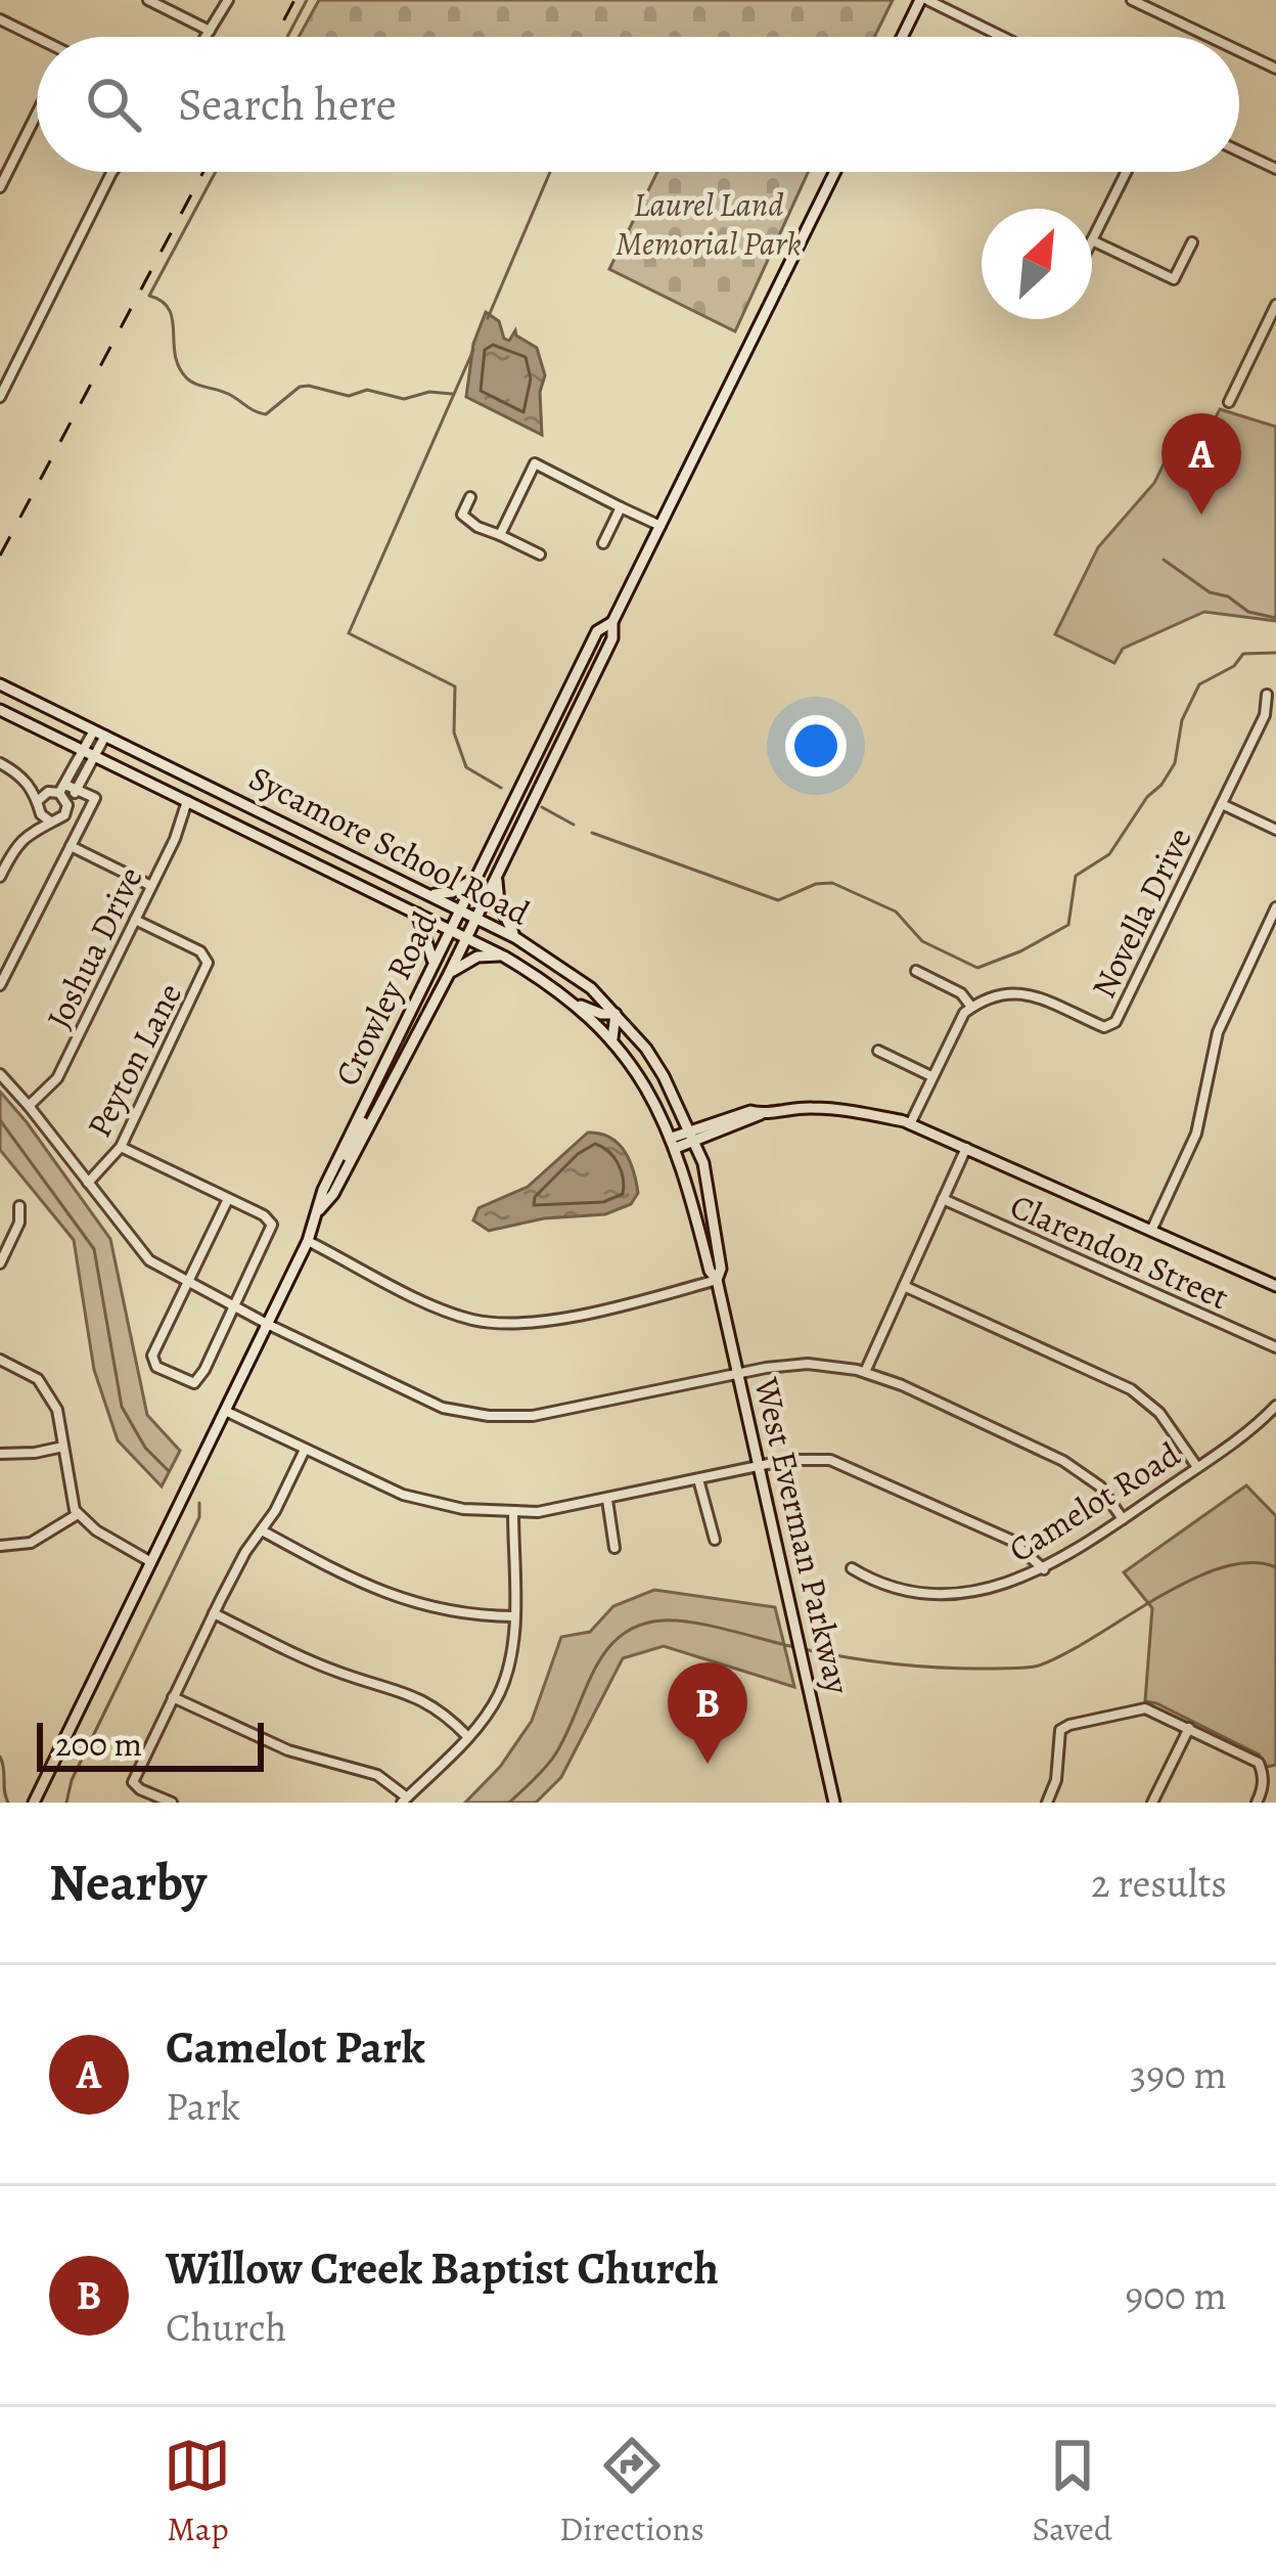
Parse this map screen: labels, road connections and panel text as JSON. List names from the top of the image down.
{
  "streets": {
    "main road": ["Sycamore School Road", "Crowley Road", "West Everman Parkway"],
    "street": [
      "Novella Drive",
      "Joshua Drive",
      "Peyton Lane",
      "Clarendon Street",
      "Camelot Road"
    ]
  },
  "crossings": [
    ["Sycamore School Road", "Joshua Drive"],
    ["Sycamore School Road", "Crowley Road"],
    ["Sycamore School Road", "West Everman Parkway"],
    ["Joshua Drive", "Peyton Lane"]
  ],
  "parks": ["Laurel Land Memorial Park"],
  "scale_bar": "200 m",
  "north": "top right",
  "page": {
    "search": "Search here",
    "pins": ["A", "B"],
    "scale": "200 m",
    "heading": ["Nearby", "2 results"],
    "list": [
      {
        "mark": "A",
        "name": "Camelot Park",
        "note": "Park",
        "value": "390 m"
      },
      {
        "mark": "B",
        "name": "Willow Creek Baptist Church",
        "note": "Church",
        "value": "900 m"
      }
    ],
    "nav": ["Map", "Directions", "Saved"]
  }
}
